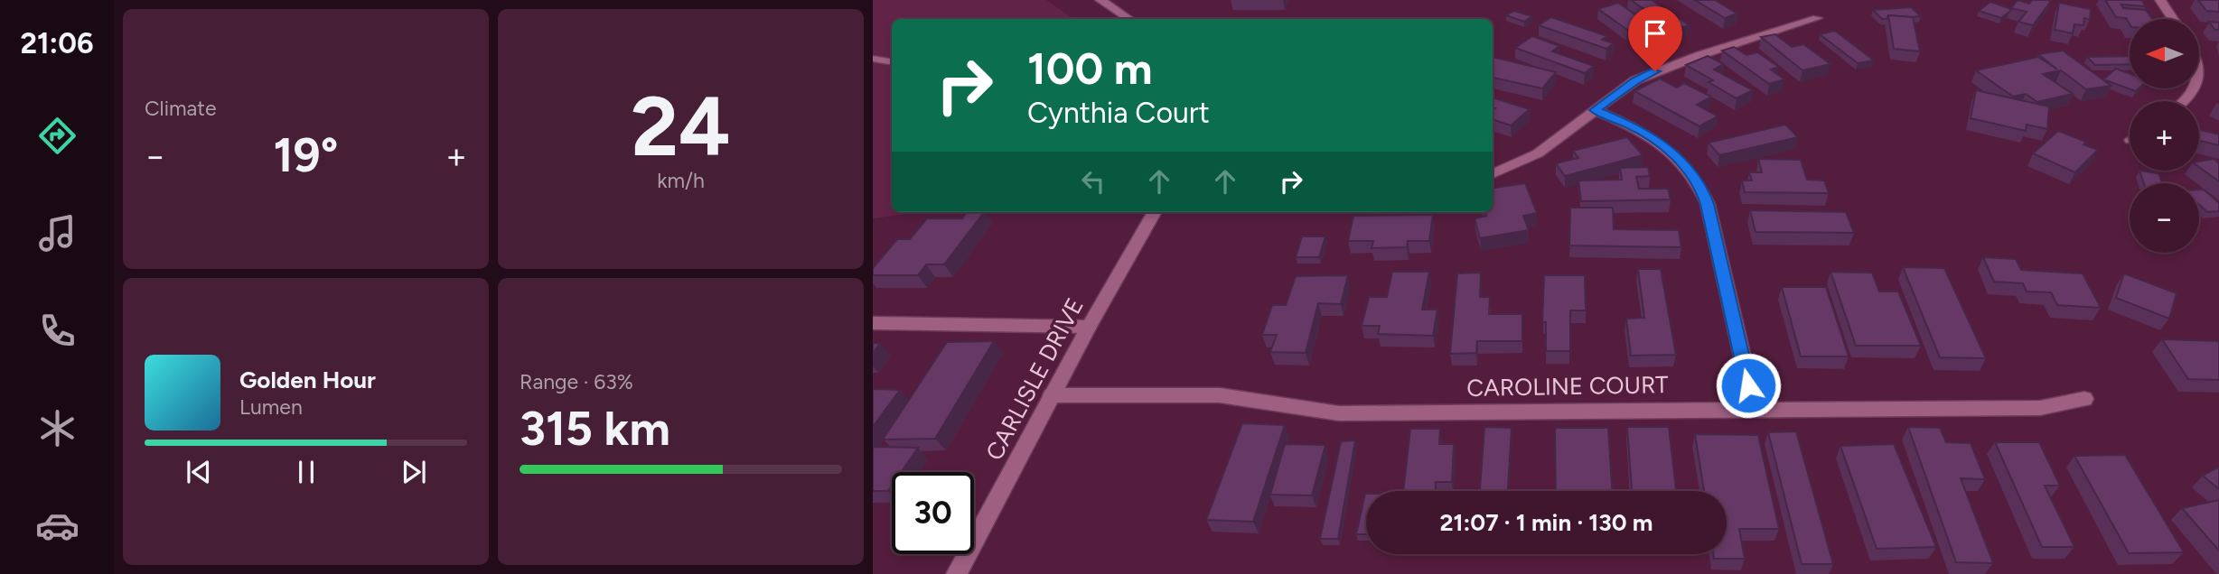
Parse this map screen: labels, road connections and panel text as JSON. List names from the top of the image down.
{
  "streets": {
    "street": ["CARLISLE DRIVE", "CAROLINE COURT"]
  },
  "crossings": [
    ["CARLISLE DRIVE", "CAROLINE COURT"]
  ],
  "north": "left",
  "page": {
    "tabs": "21:06",
    "tile": [
      "Climate",
      ["24", "km/h"],
      ["Range · 63%", "315 km"]
    ],
    "map_buttons": ["+", "−"],
    "turn": ["100 m", "Cynthia Court"],
    "heat": ["−", "19°", "+"],
    "song": ["Golden Hour", "Lumen"],
    "limit": "30",
    "trip": "21:07 · 1 min · 130 m"
  }
}
